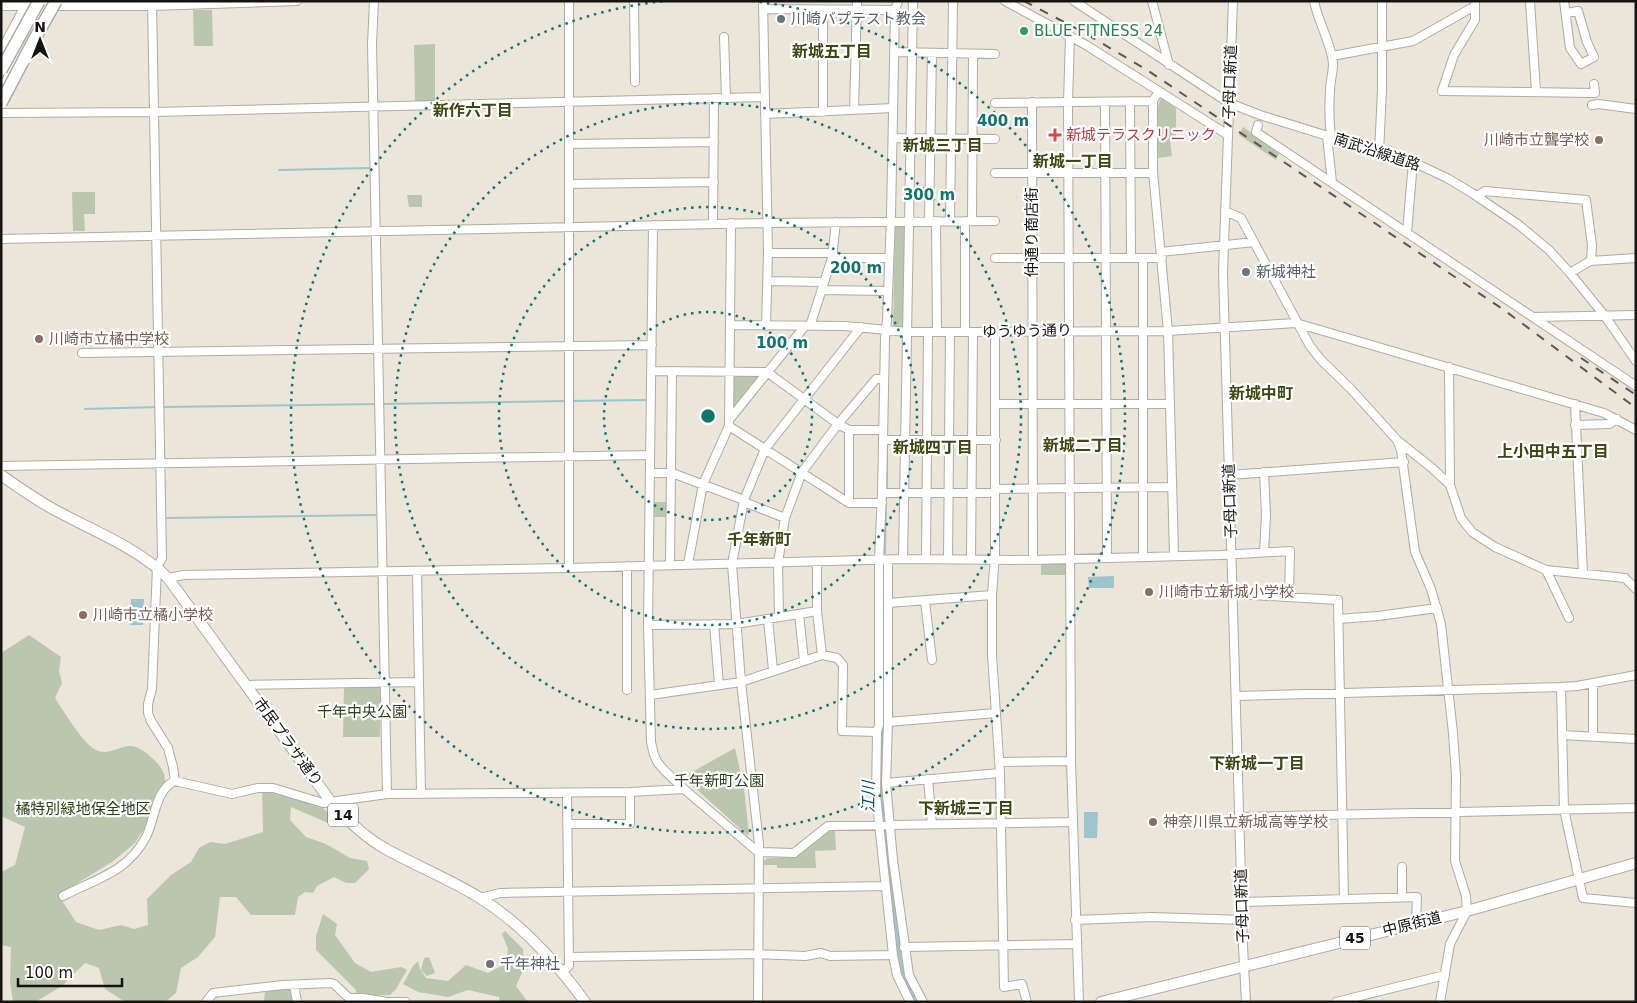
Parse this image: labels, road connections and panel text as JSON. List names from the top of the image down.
{
  "streets": {
    "main road": [
      "市民プラザ通り",
      "14",
      "中原街道",
      "45"
    ],
    "street": [
      "子母口新道",
      "南武沿線道路",
      "仲通り商店街",
      "ゆうゆう通り"
    ]
  },
  "crossings": [
    ["子母口新道", "南武沿線道路"],
    ["子母口新道", "ゆうゆう通り"],
    ["子母口新道", "中原街道"],
    ["仲通り商店街", "ゆうゆう通り"]
  ],
  "districts": [
    "新城五丁目",
    "新作六丁目",
    "新城三丁目",
    "新城一丁目",
    "新城中町",
    "新城二丁目",
    "新城四丁目",
    "上小田中五丁目",
    "千年新町",
    "下新城一丁目",
    "下新城三丁目"
  ],
  "water": ["江川"],
  "parks": ["千年中央公園", "千年新町公園", "橘特別緑地保全地区"],
  "places": {
    "other": [
      "川崎バプテスト教会",
      "BLUE FITNESS 24",
      "川崎市立聾学校",
      "新城神社",
      "川崎市立橘中学校",
      "川崎市立新城小学校",
      "川崎市立橘小学校",
      "神奈川県立新城高等学校",
      "千年神社"
    ],
    "health": ["新城テラスクリニック"]
  },
  "scale_bar": "100 m",
  "north": "top",
  "rings": [
    "400 m",
    "300 m",
    "200 m",
    "100 m"
  ]
}
